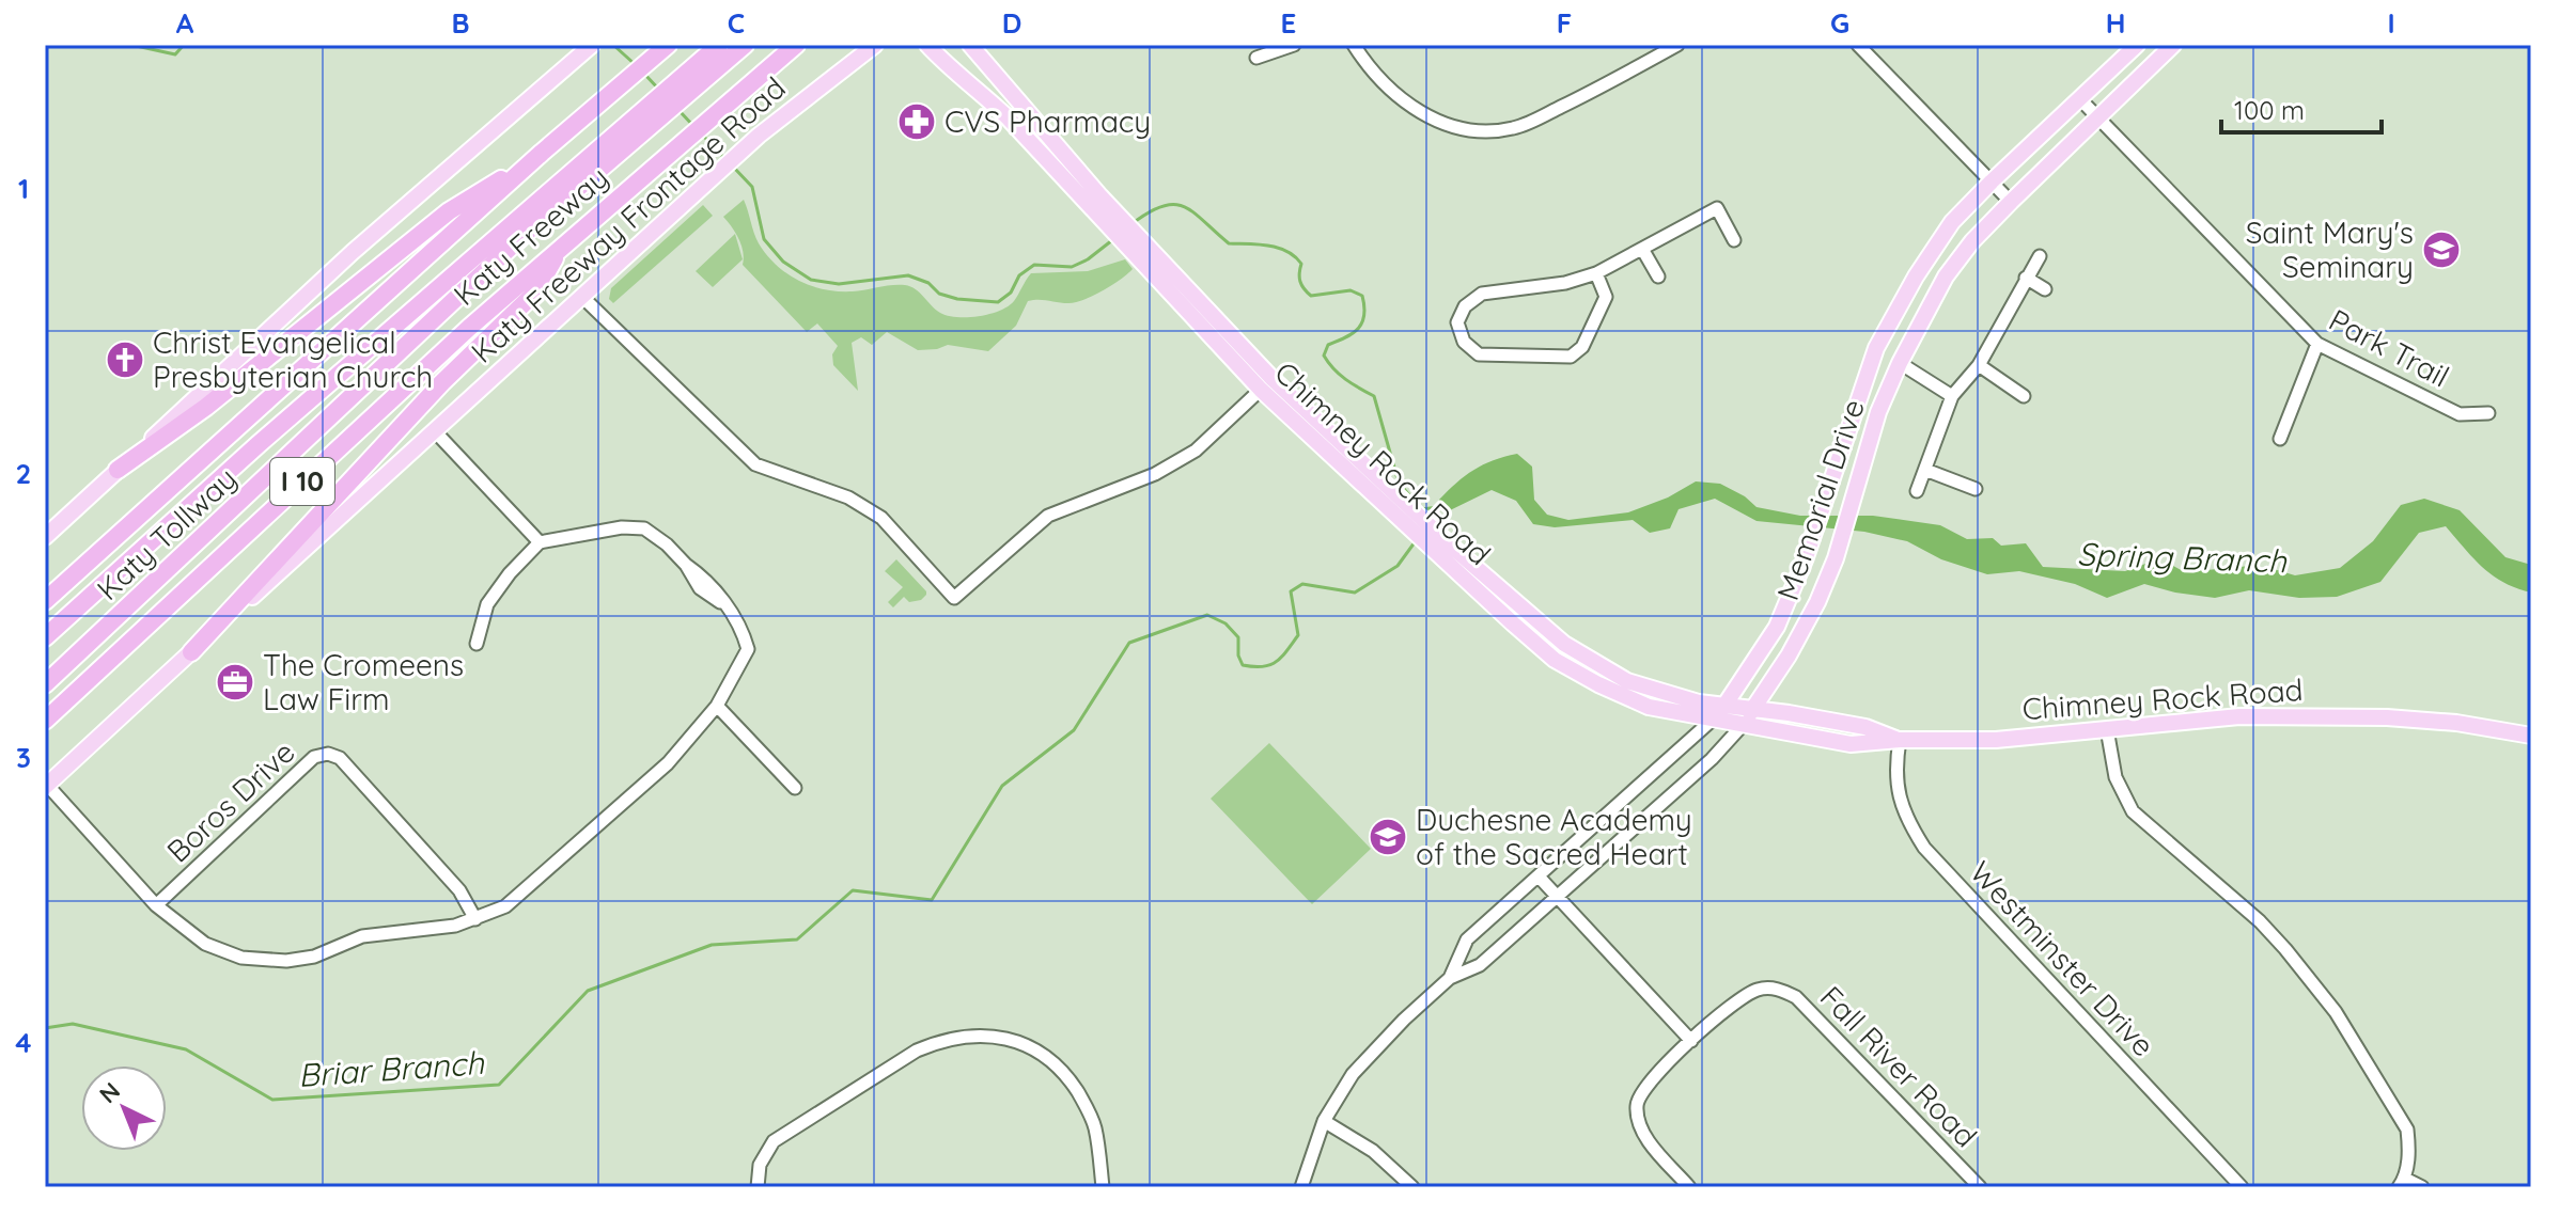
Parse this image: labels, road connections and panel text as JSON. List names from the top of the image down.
{
  "streets": {
    "highway": ["Katy Freeway", "I 10", "Katy Tollway"],
    "main road": ["Katy Freeway Frontage Road", "Chimney Rock Road", "Memorial Drive"],
    "street": [
      "Park Trail",
      "Boros Drive",
      "Westminster Drive",
      "Fall River Road"
    ]
  },
  "crossings": [
    ["Park Trail", "Memorial Drive"],
    ["Chimney Rock Road", "Memorial Drive"],
    ["Chimney Rock Road", "Westminster Drive"]
  ],
  "water": ["Spring Branch", "Briar Branch"],
  "places": {
    "pharmacy": ["CVS Pharmacy"],
    "school or university": ["Saint Mary's Seminary", "Duchesne Academy of the Sacred Heart"],
    "church": ["Christ Evangelical Presbyterian Church"],
    "office": ["The Cromeens Law Firm"]
  },
  "scale_bar": "100 m",
  "north": "top left",
  "grid": {
    "columns": [
      "A",
      "B",
      "C",
      "D",
      "E",
      "F",
      "G",
      "H",
      "I"
    ],
    "rows": [
      "1",
      "2",
      "3",
      "4"
    ]
  }
}
